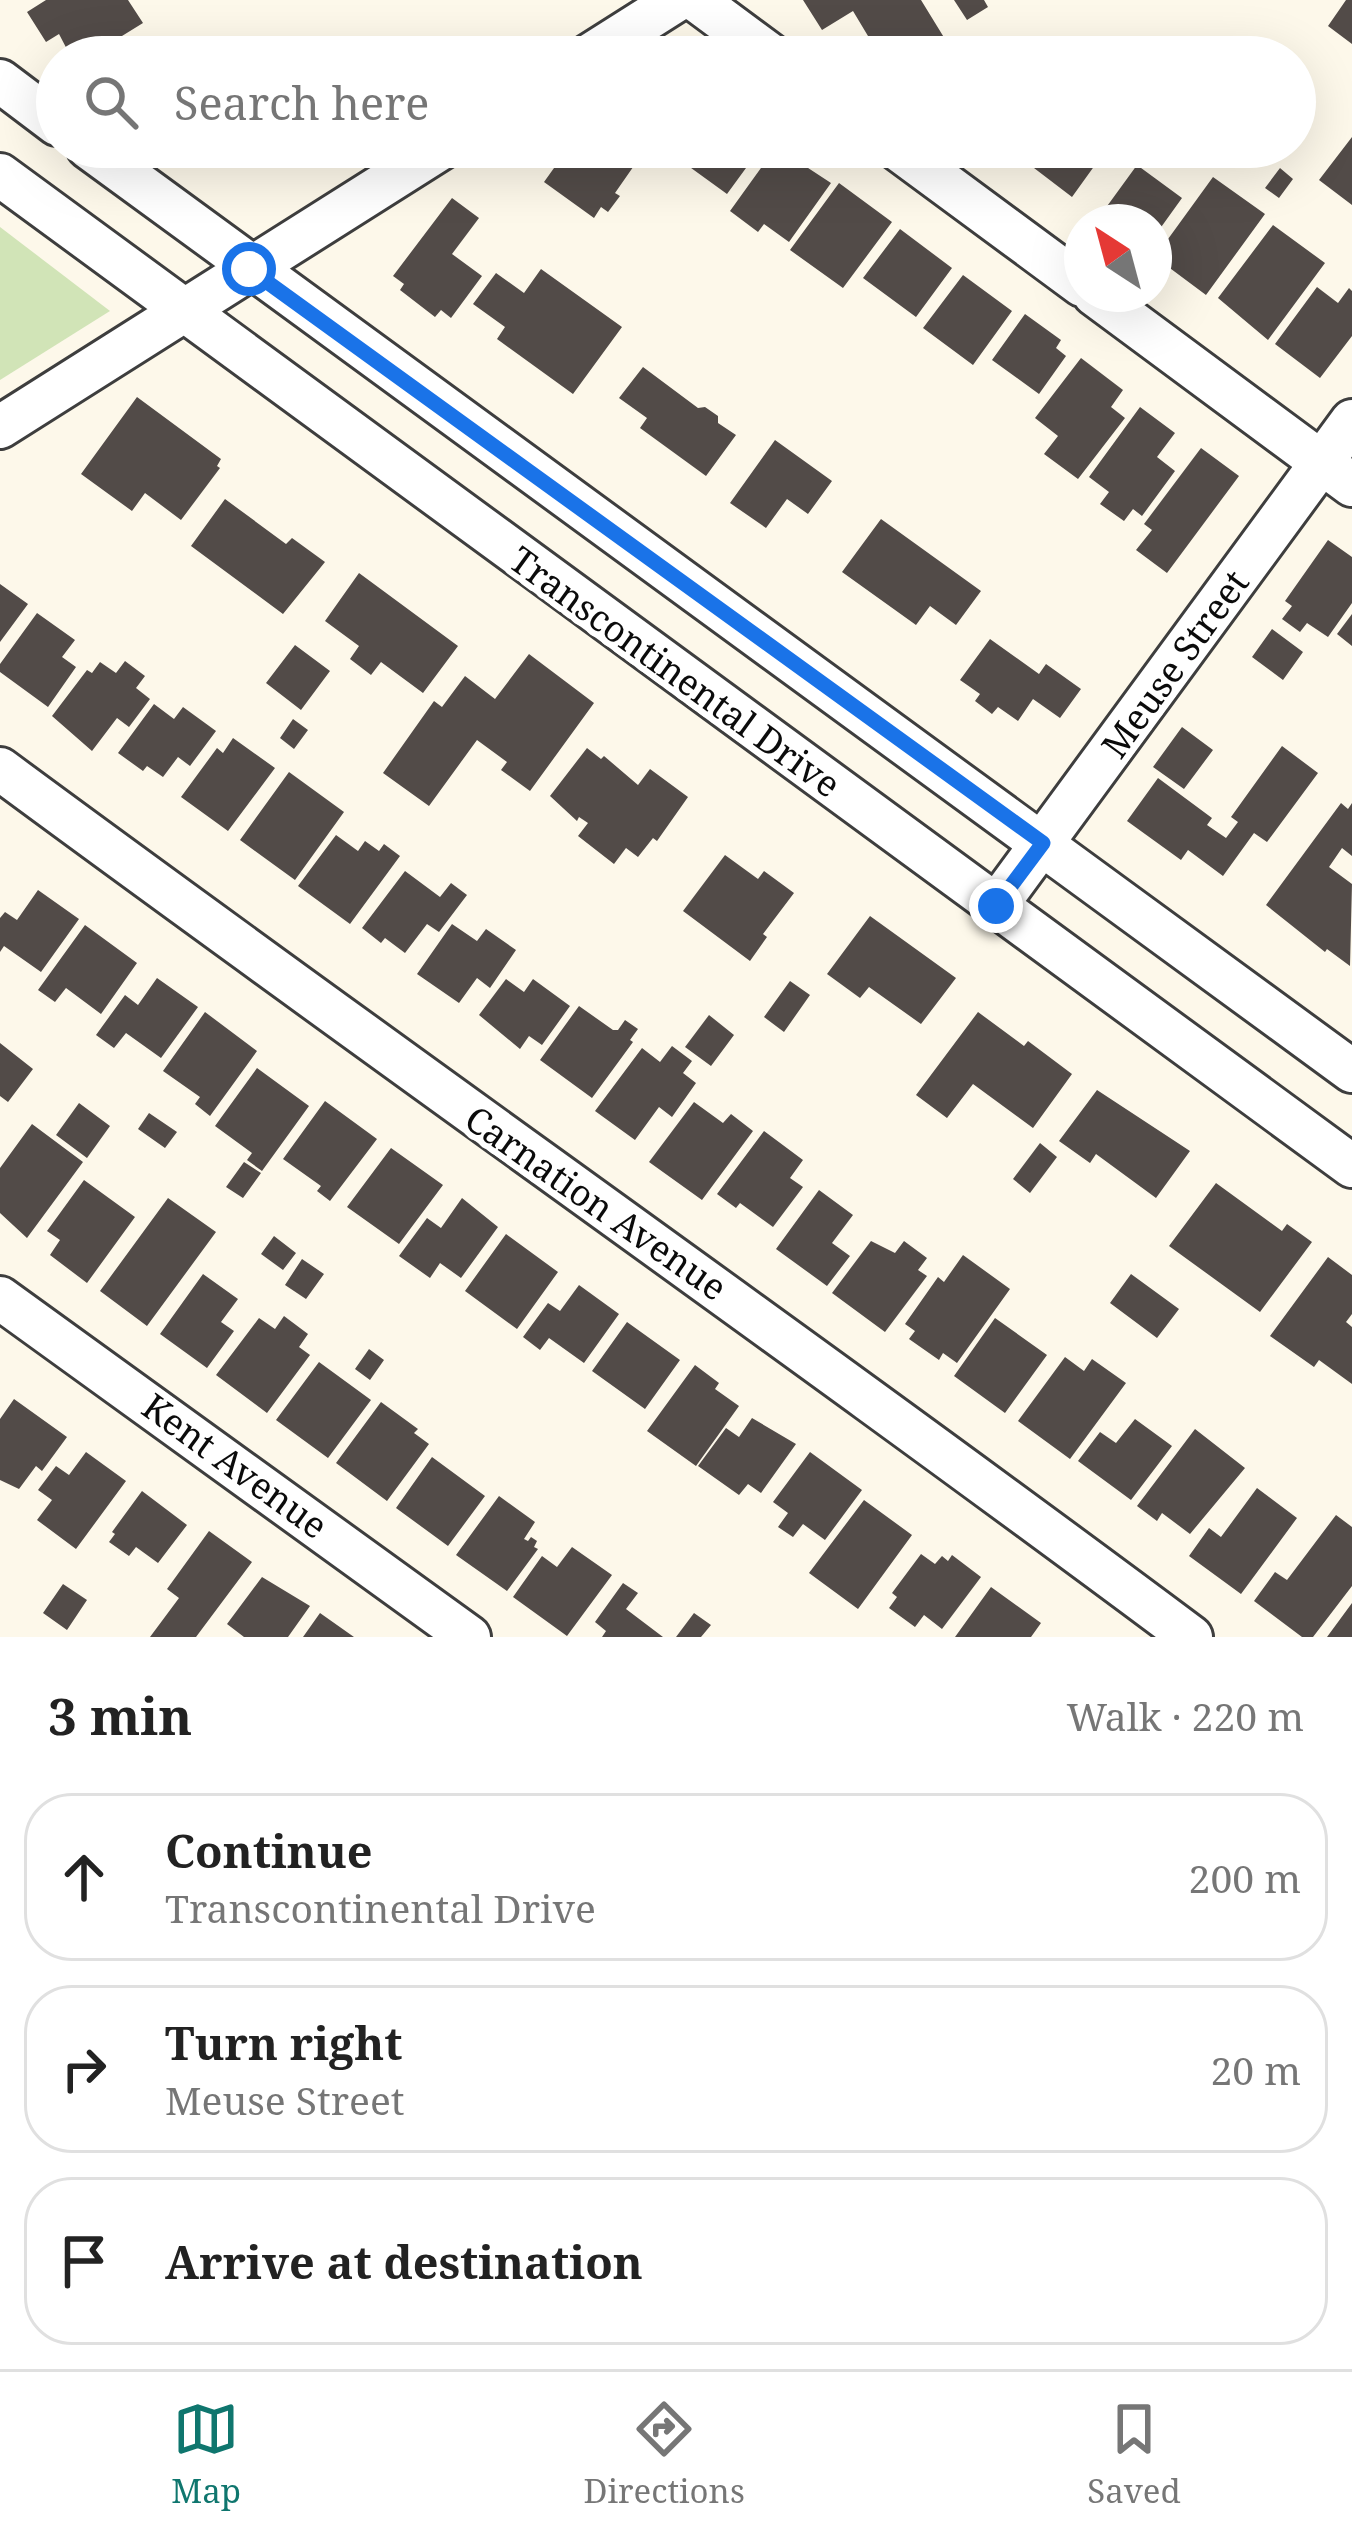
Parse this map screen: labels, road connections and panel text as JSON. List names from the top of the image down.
{
  "streets": {
    "street": [
      "Meuse Street",
      "Transcontinental Drive",
      "Carnation Avenue",
      "Kent Avenue"
    ]
  },
  "crossings": [
    ["Meuse Street", "Transcontinental Drive"]
  ],
  "north": "top left",
  "page": {
    "search": "Search here",
    "heading": ["3 min", "Walk · 220 m"],
    "list": [
      ["Continue", "Transcontinental Drive", "200 m"],
      ["Turn right", "Meuse Street", "20 m"],
      "Arrive at destination"
    ],
    "nav": ["Map", "Directions", "Saved"]
  }
}
